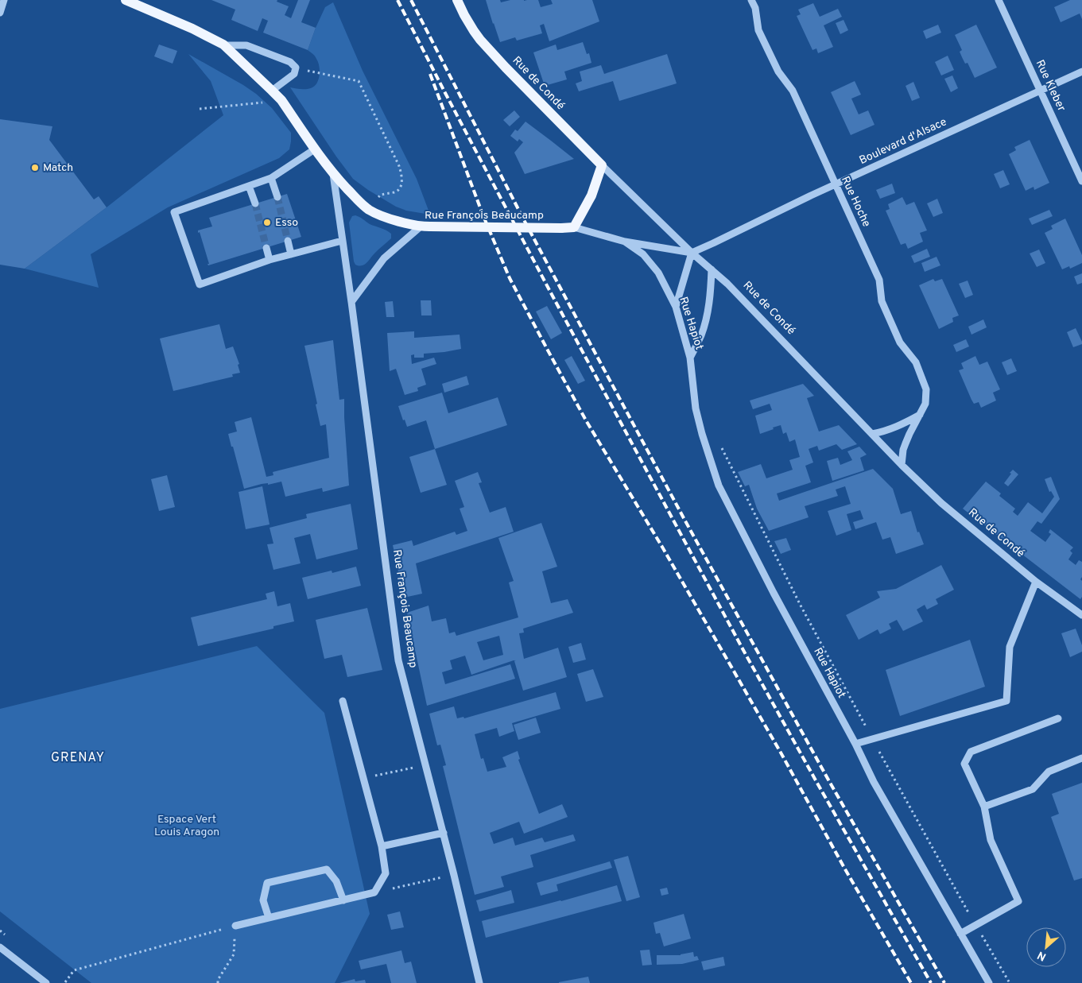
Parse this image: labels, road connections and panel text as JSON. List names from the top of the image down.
{
  "streets": {
    "main road": ["Rue de Condé", "Rue François Beaucamp"],
    "street": [
      "Rue Kleber",
      "Boulevard d'Alsace",
      "Rue Hoche",
      "Rue Hapiot"
    ]
  },
  "crossings": [
    ["Rue de Condé", "Boulevard d'Alsace"],
    ["Rue de Condé", "Rue Hoche"],
    ["Rue de Condé", "Rue Hapiot"],
    ["Rue Kleber", "Boulevard d'Alsace"],
    ["Boulevard d'Alsace", "Rue Hoche"],
    ["Rue François Beaucamp", "Rue Hapiot"]
  ],
  "districts": ["GRENAY"],
  "parks": ["Espace Vert Louis Aragon"],
  "places": ["Match", "Esso"],
  "north": "bottom left"
}
